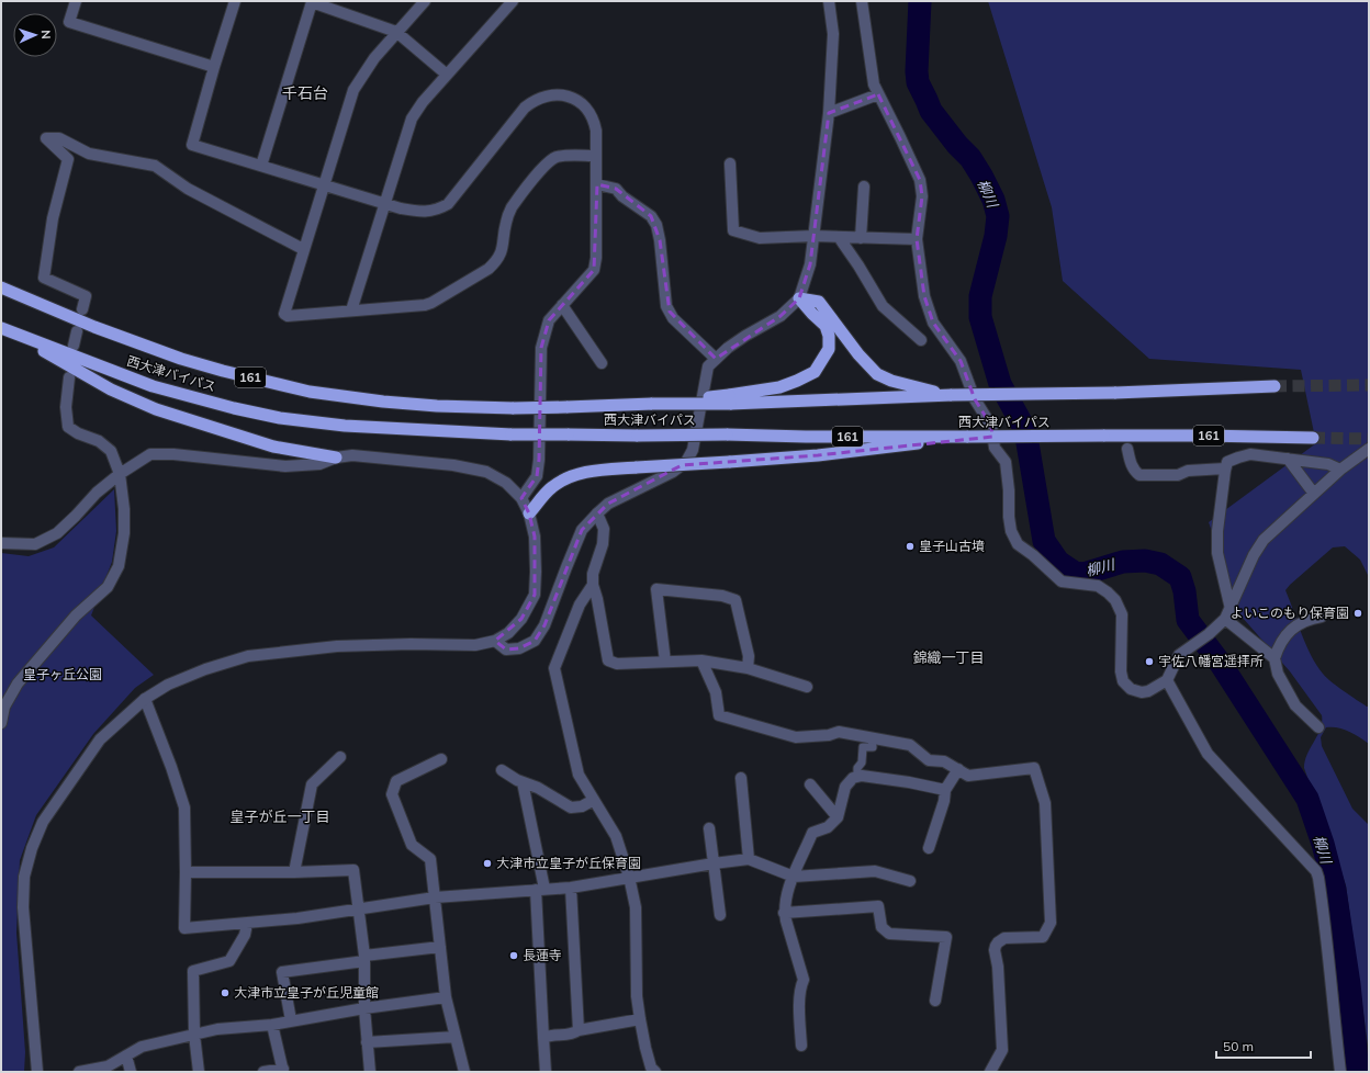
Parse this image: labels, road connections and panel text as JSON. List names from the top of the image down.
{
  "streets": {
    "highway": ["西大津バイパス", "161"]
  },
  "districts": ["千石台", "錦織一丁目", "皇子が丘一丁目"],
  "water": ["柳川"],
  "parks": ["皇子ヶ丘公園"],
  "places": [
    "皇子山古墳",
    "よいこのもり保育園",
    "宇佐八幡宮遥拝所",
    "大津市立皇子が丘保育園",
    "長蓮寺",
    "大津市立皇子が丘児童館"
  ],
  "scale_bar": "50 m",
  "north": "right"
}
